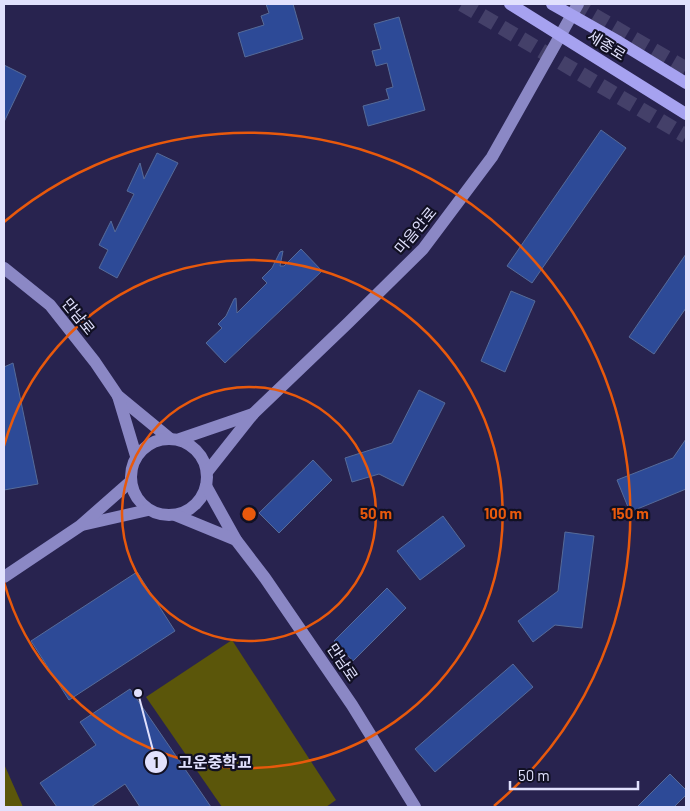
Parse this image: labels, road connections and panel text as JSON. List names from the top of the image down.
{
  "streets": {
    "main road": ["세종로"],
    "street": ["마음안로", "만남로"]
  },
  "crossings": [
    ["세종로", "마음안로"],
    ["마음안로", "만남로"]
  ],
  "places": ["고운중학교"],
  "scale_bar": "50 m",
  "rings": ["50 m", "100 m", "150 m"]
}
